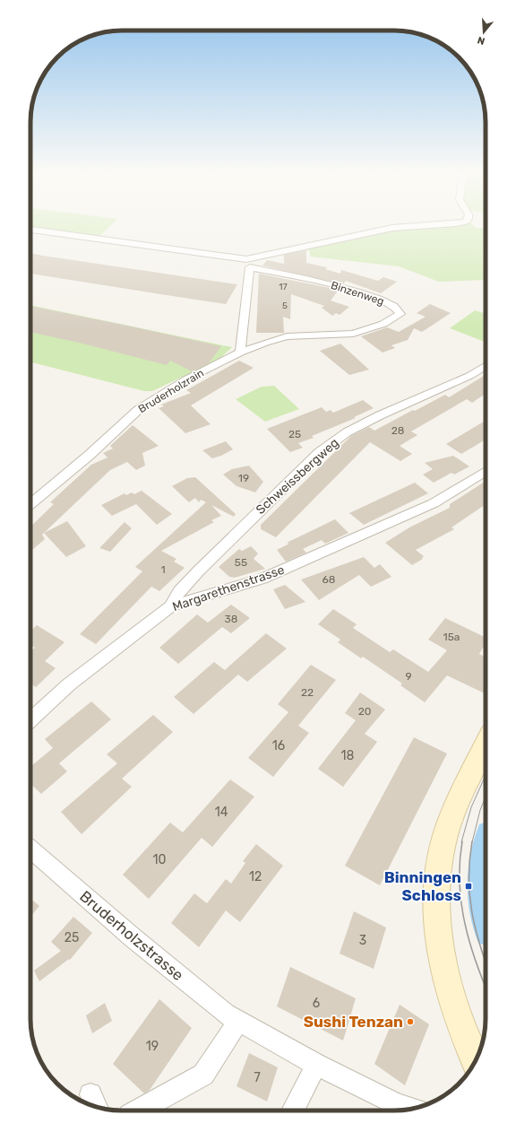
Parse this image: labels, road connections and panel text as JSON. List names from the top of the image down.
{
  "streets": {
    "street": [
      "Binzenweg",
      "Bruderholzrain",
      "Schweissbergweg",
      "Margarethenstrasse",
      "Bruderholzstrasse"
    ]
  },
  "crossings": [
    ["Binzenweg", "Bruderholzrain"],
    ["Schweissbergweg", "Margarethenstrasse"]
  ],
  "places": {
    "transit": ["Binningen Schloss"],
    "other": ["Sushi Tenzan"]
  },
  "house_numbers": [
    "17",
    "5",
    "28",
    "25",
    "19",
    "55",
    "1",
    "68",
    "38",
    "15a",
    "9",
    "22",
    "20",
    "16",
    "18",
    "14",
    "10",
    "12",
    "25",
    "3",
    "6",
    "19",
    "7"
  ],
  "north": "bottom"
}
